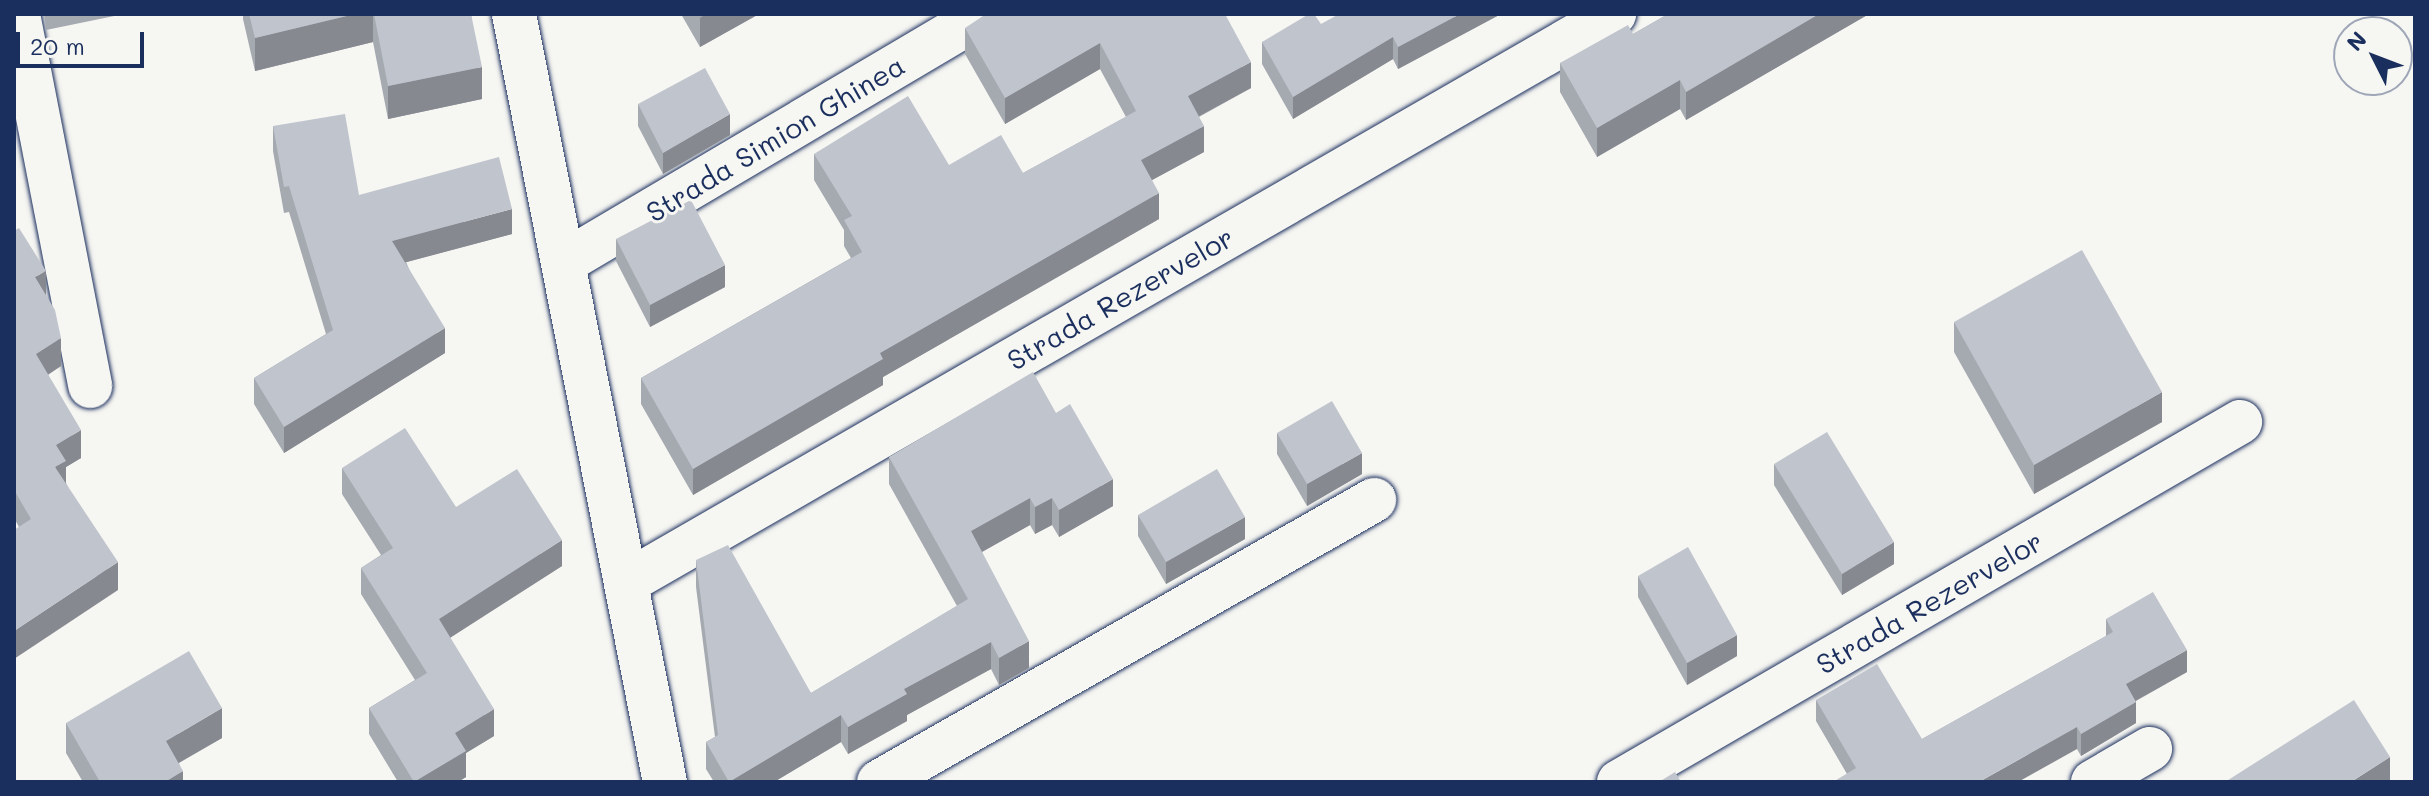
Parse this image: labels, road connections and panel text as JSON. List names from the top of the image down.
{
  "streets": {
    "street": ["Strada Simion Ghinea", "Strada Rezervelor"]
  },
  "scale_bar": "20 m",
  "north": "top left"
}
